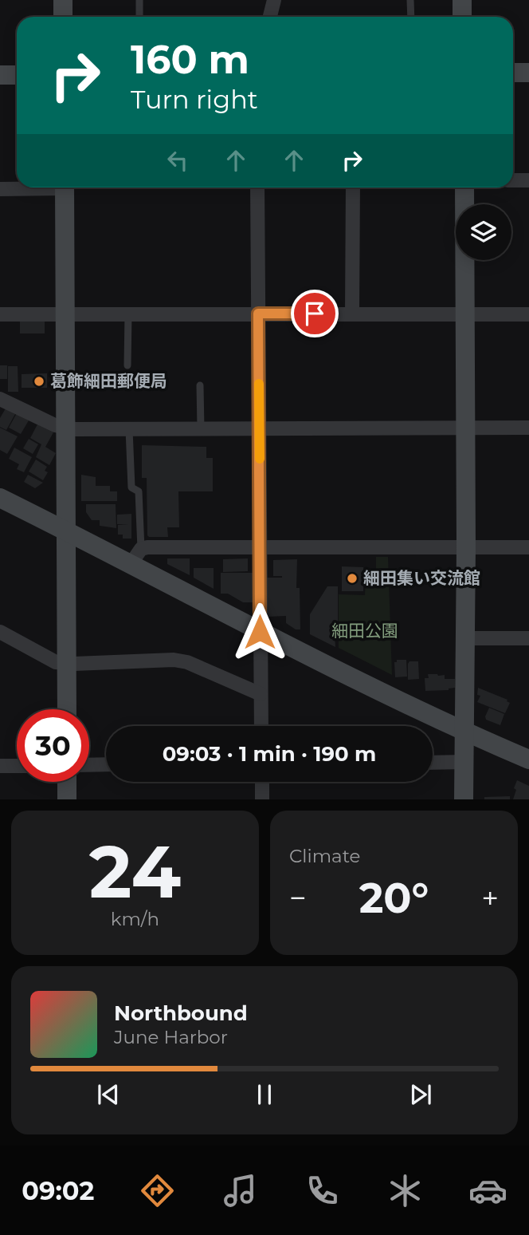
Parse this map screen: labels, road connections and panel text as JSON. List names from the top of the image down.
{
  "parks": ["細田公園"],
  "places": ["葛飾細田郵便局", "細田集い交流館"],
  "page": {
    "turn": ["160 m", "Turn right"],
    "limit": "30",
    "trip": "09:03 · 1 min · 190 m",
    "tile": [
      ["24", "km/h"],
      "Climate"
    ],
    "heat": ["−", "20°", "+"],
    "song": ["Northbound", "June Harbor"],
    "tabs": "09:02"
  }
}
